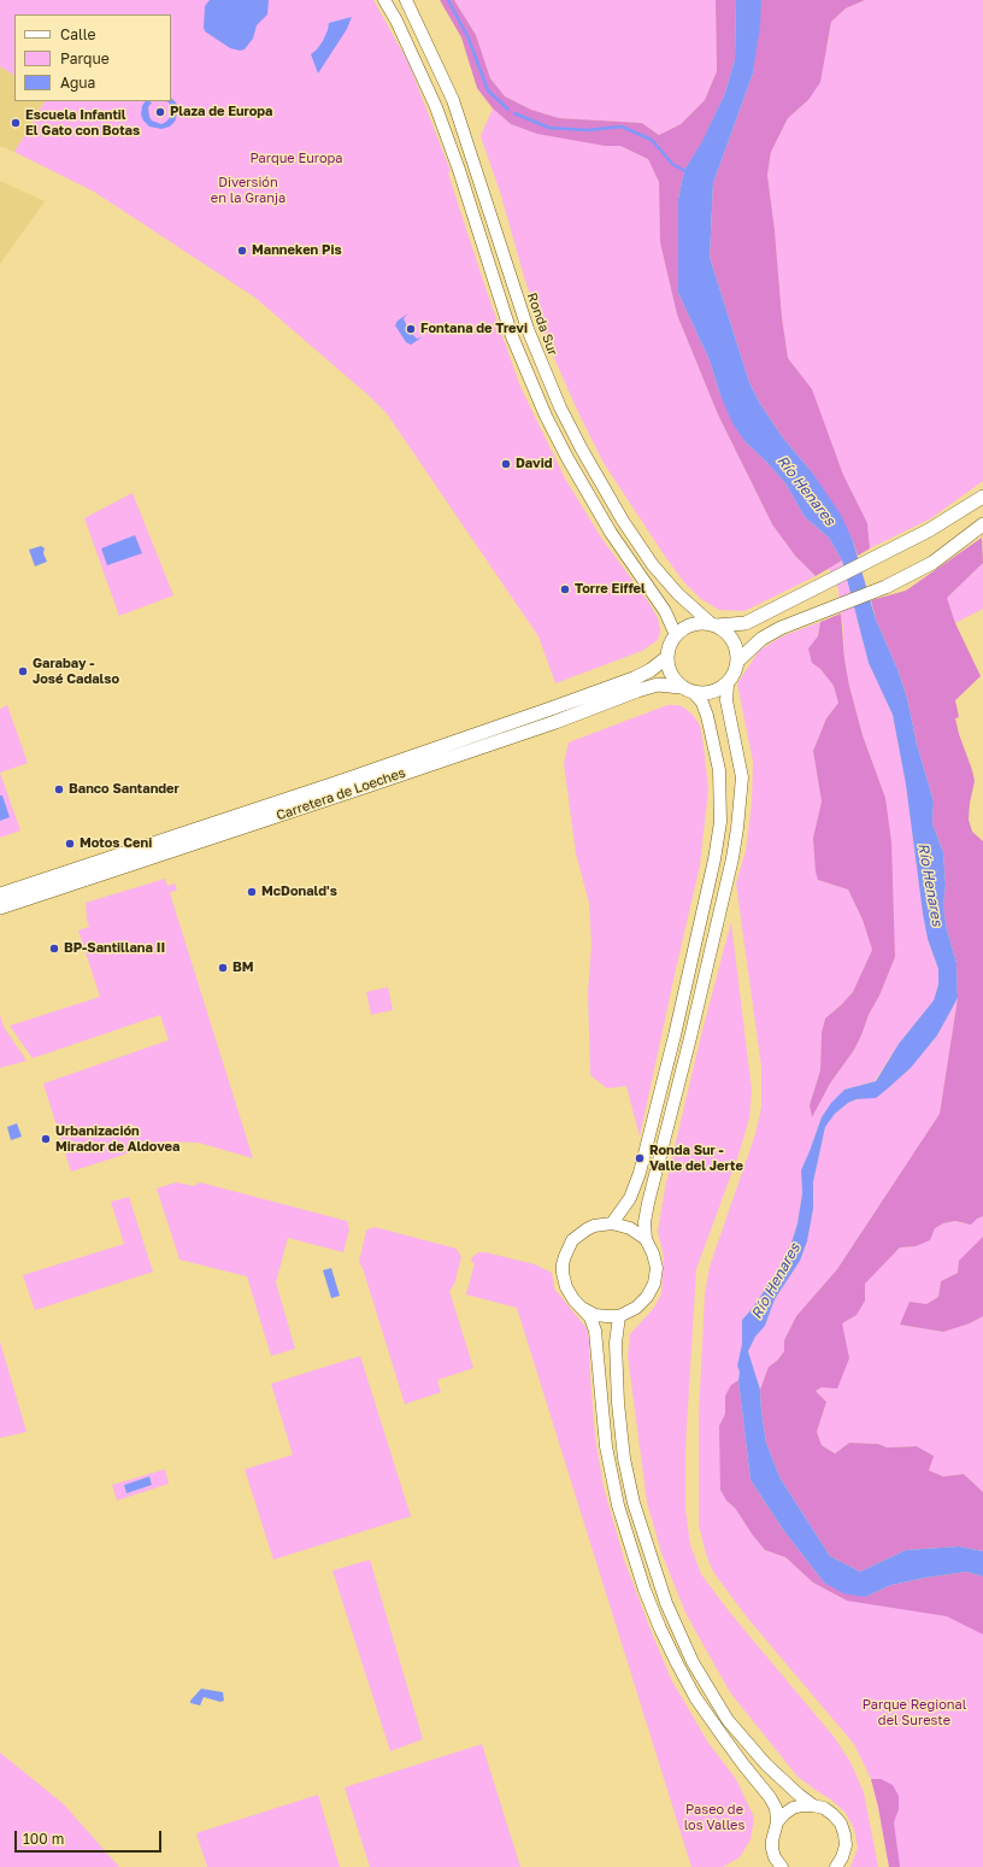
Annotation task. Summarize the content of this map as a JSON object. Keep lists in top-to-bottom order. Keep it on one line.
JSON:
{"streets":{"main road":["Ronda Sur","Carretera de Loeches"]},"crossings":[["Ronda Sur","Carretera de Loeches"]],"water":["Río Henares"],"parks":["Parque Europa","Diversión en la Granja","Parque Regional del Sureste","Paseo de los Valles"],"places":["Plaza de Europa","Escuela Infantil El Gato con Botas","Manneken Pis","Fontana de Trevi","David","Torre Eiffel","Garabay - José Cadalso","Banco Santander","Motos Ceni","McDonald's","BP-Santillana II","BM","Urbanización Mirador de Aldovea","Ronda Sur - Valle del Jerte"],"legend":["Calle","Parque","Agua"],"scale_bar":"100 m"}
